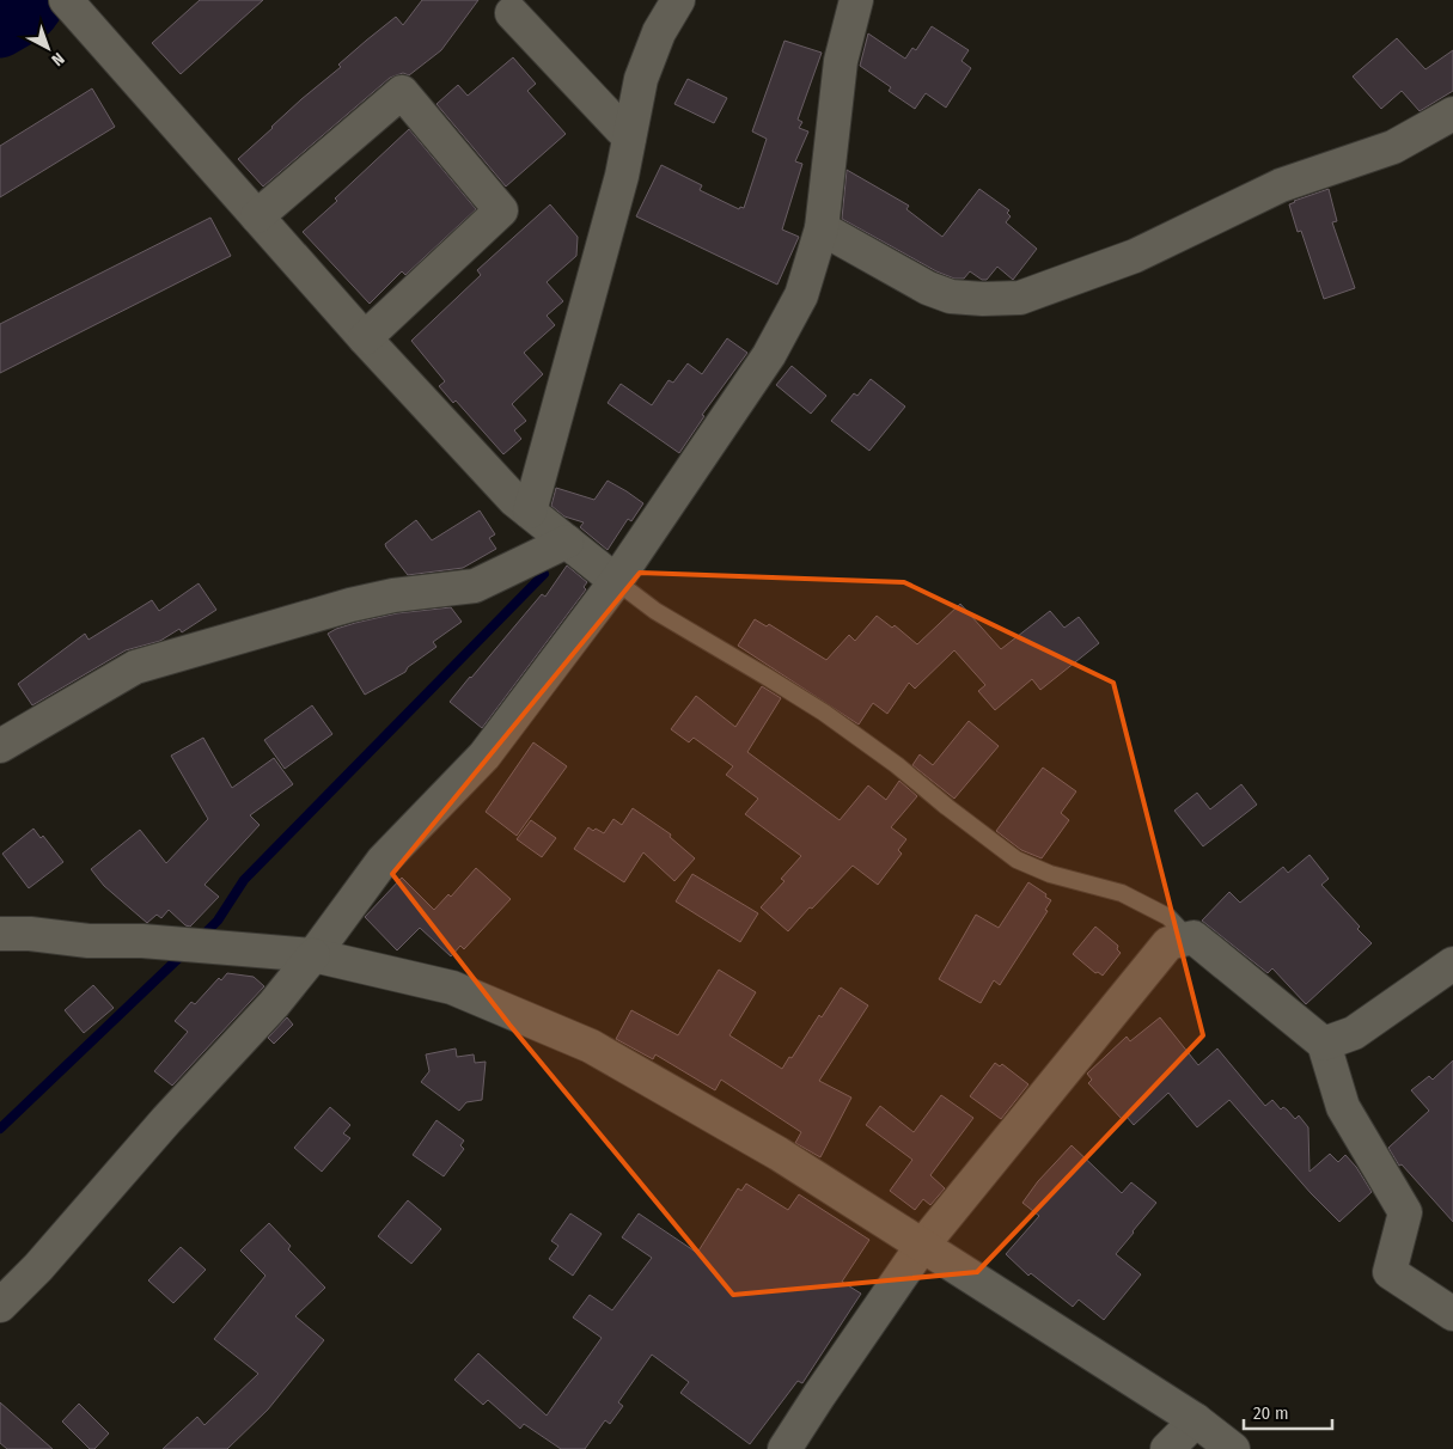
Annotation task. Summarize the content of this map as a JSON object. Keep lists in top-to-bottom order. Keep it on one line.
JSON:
{"scale_bar":"20 m","north":"bottom right"}
